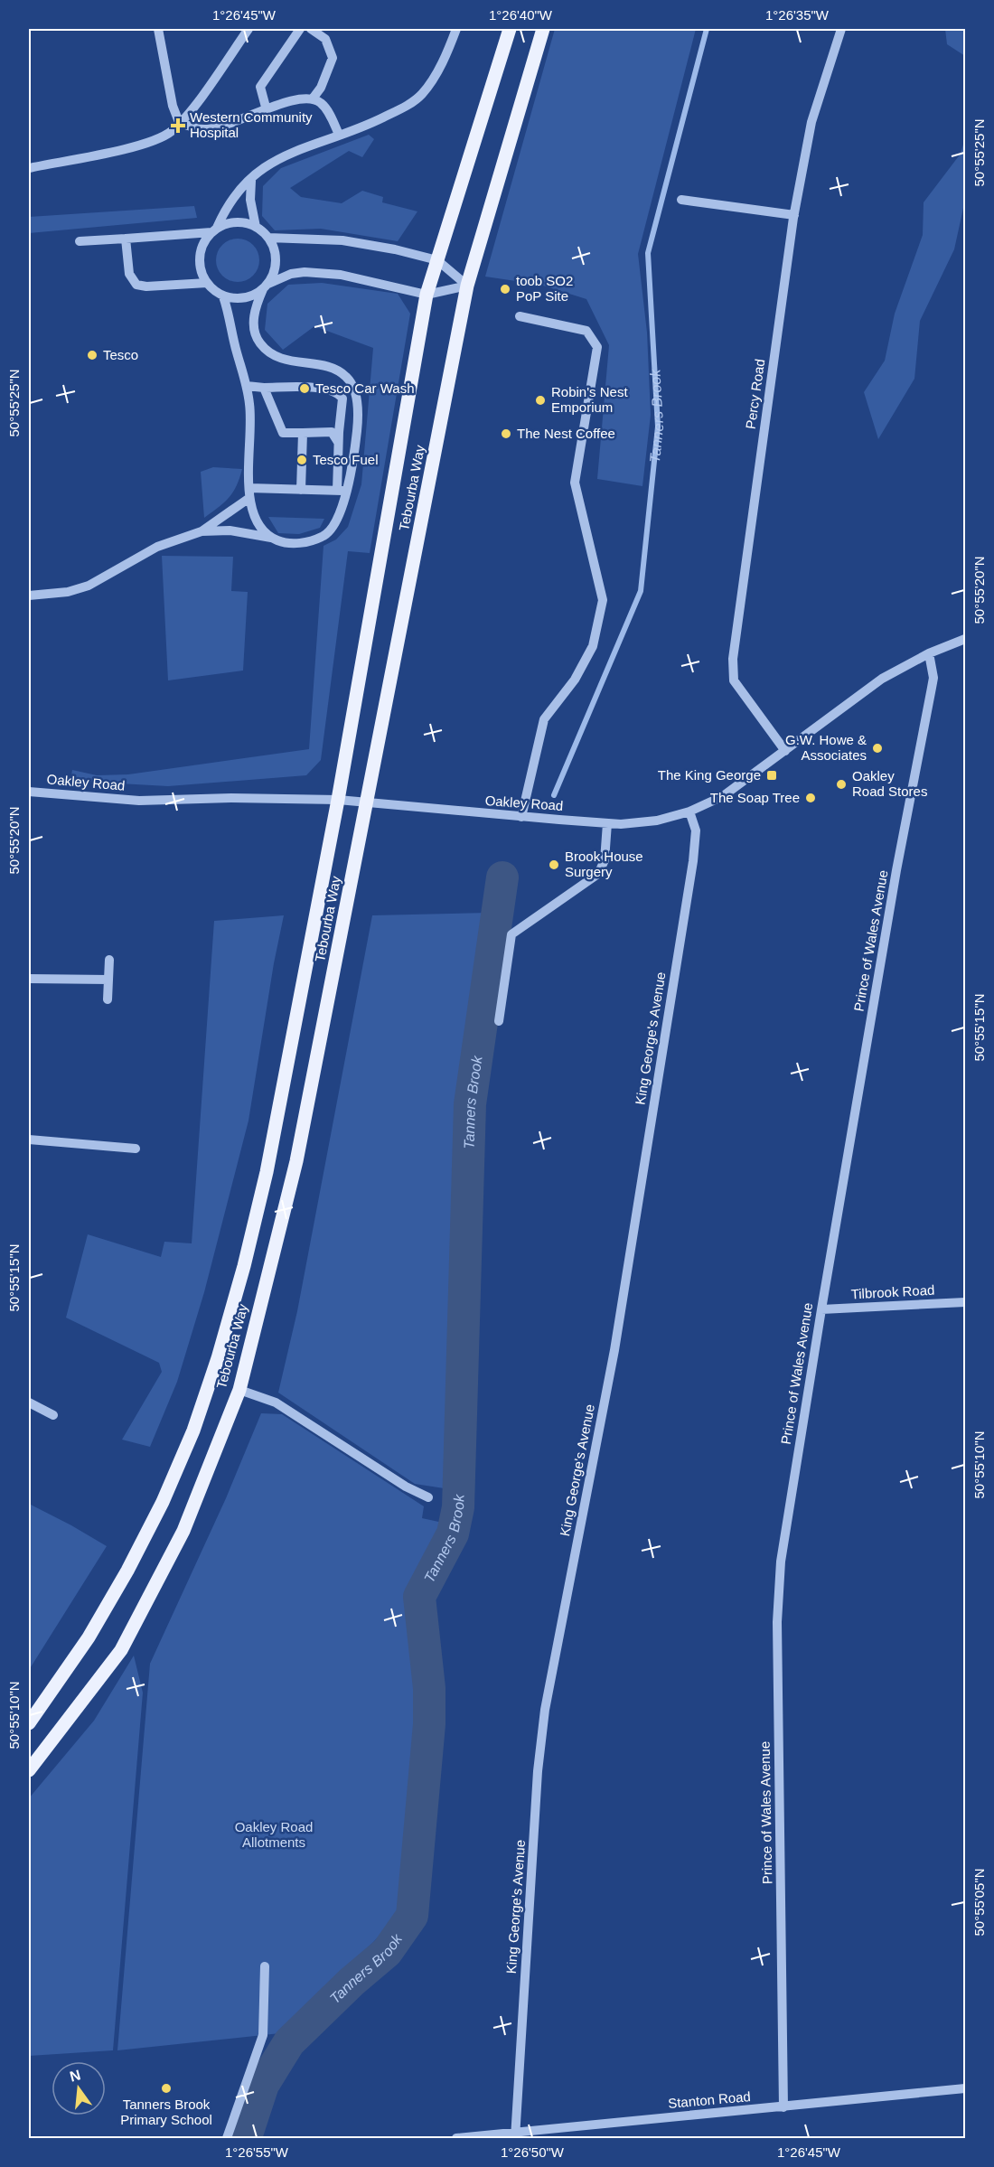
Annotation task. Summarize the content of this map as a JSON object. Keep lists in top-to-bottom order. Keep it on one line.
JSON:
{"streets":{"main road":["Tebourba Way"],"street":["Percy Road","Oakley Road","Prince of Wales Avenue","King George's Avenue","Tilbrook Road","Stanton Road"]},"crossings":[["Percy Road","Oakley Road"],["Tebourba Way","Oakley Road"],["Oakley Road","Prince of Wales Avenue"],["Oakley Road","King George's Avenue"],["Prince of Wales Avenue","Tilbrook Road"],["Prince of Wales Avenue","Stanton Road"],["King George's Avenue","Stanton Road"]],"water":["Tanners Brook"],"parks":["Oakley Road Allotments"],"places":{"health":["Western Community Hospital"],"other":["toob SO2 PoP Site","Tesco","Tesco Car Wash","Robin's Nest Emporium","The Nest Coffee","Tesco Fuel","G.W. Howe & Associates","Oakley Road Stores","The Soap Tree","Brook House Surgery","Tanners Brook Primary School"],"transit":["The King George"]},"north":"top","coordinates":["1°26'45\"W","1°26'40\"W","1°26'35\"W","50°55'25\"N","50°55'20\"N","50°55'15\"N","50°55'10\"N","50°55'05\"N","1°26'55\"W","1°26'50\"W"]}
